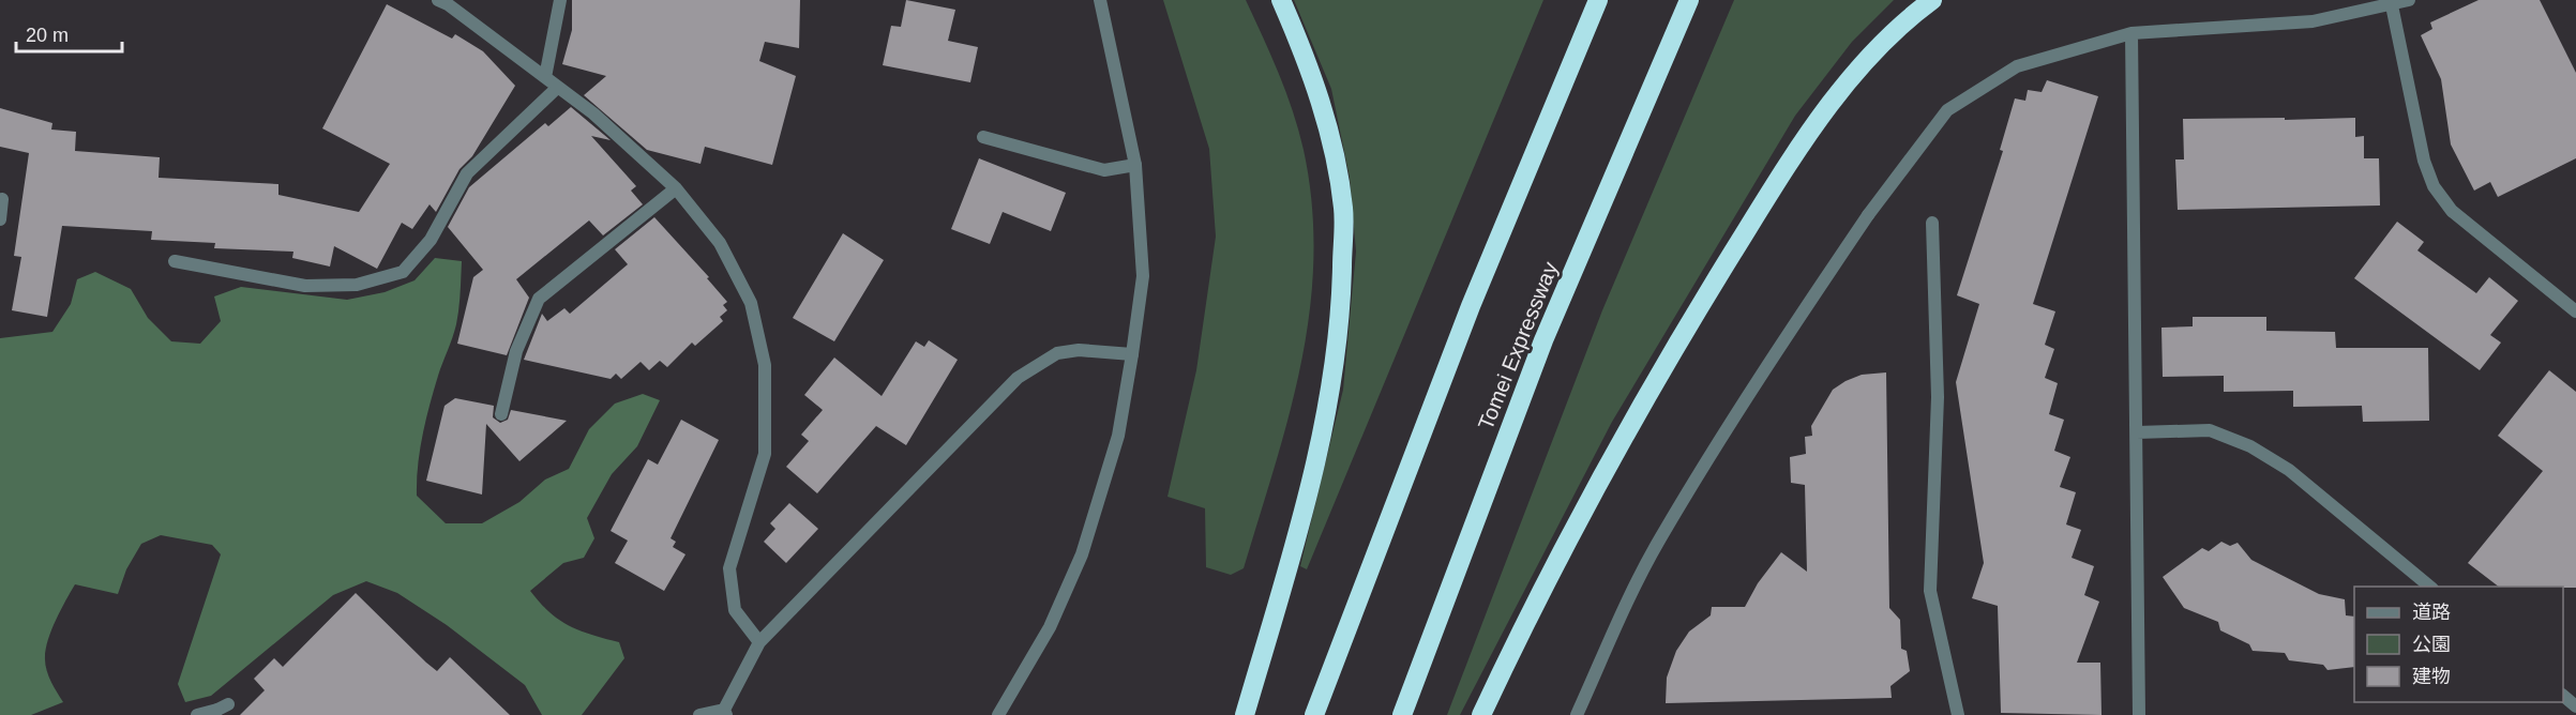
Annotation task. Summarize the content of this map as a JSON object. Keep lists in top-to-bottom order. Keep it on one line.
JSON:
{"streets":{"highway":["Tomei Expressway"]},"legend":["道路","公園","建物"],"scale_bar":"20 m"}
